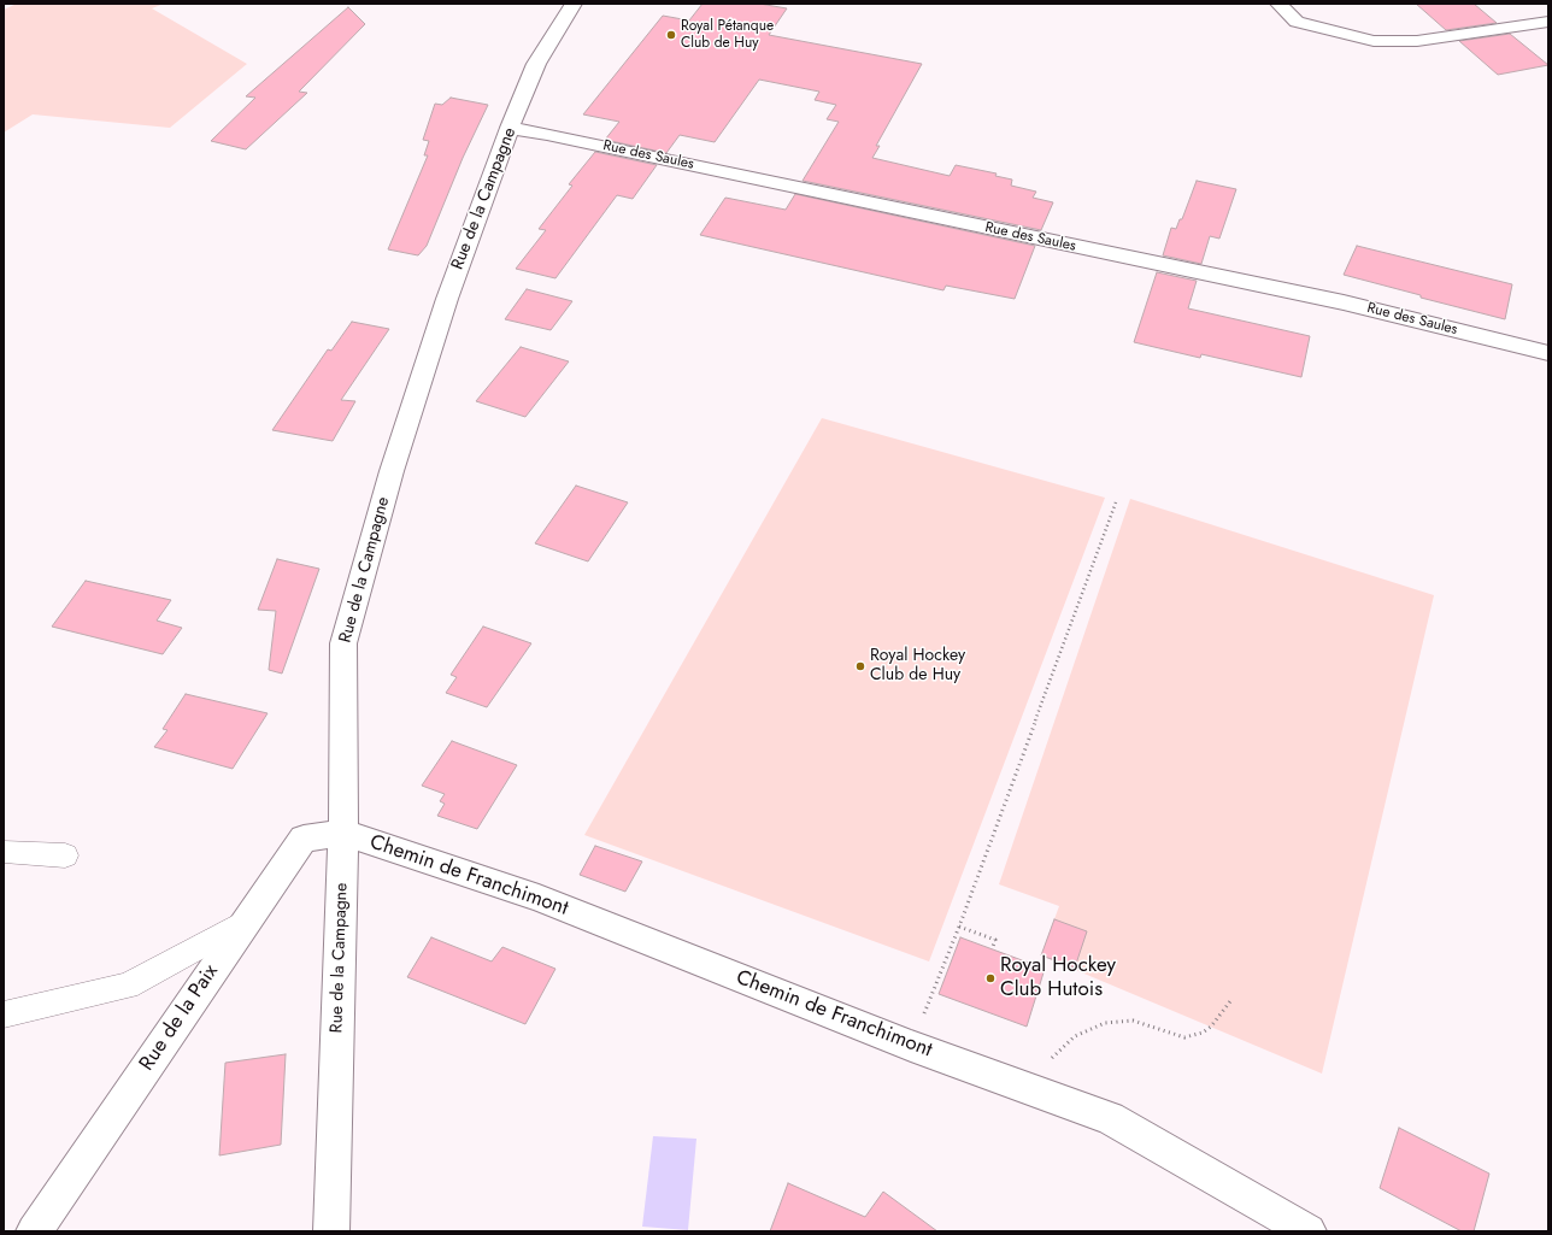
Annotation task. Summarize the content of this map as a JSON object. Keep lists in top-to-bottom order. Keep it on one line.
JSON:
{"streets":{"street":["Rue des Saules","Rue de la Campagne","Chemin de Franchimont","Rue de la Paix"]},"crossings":[["Rue des Saules","Rue de la Campagne"],["Rue de la Campagne","Chemin de Franchimont"],["Rue de la Campagne","Rue de la Paix"],["Chemin de Franchimont","Rue de la Paix"]],"places":["Royal Pétanque Club de Huy","Royal Hockey Club de Huy","Royal Hockey Club Hutois"]}
